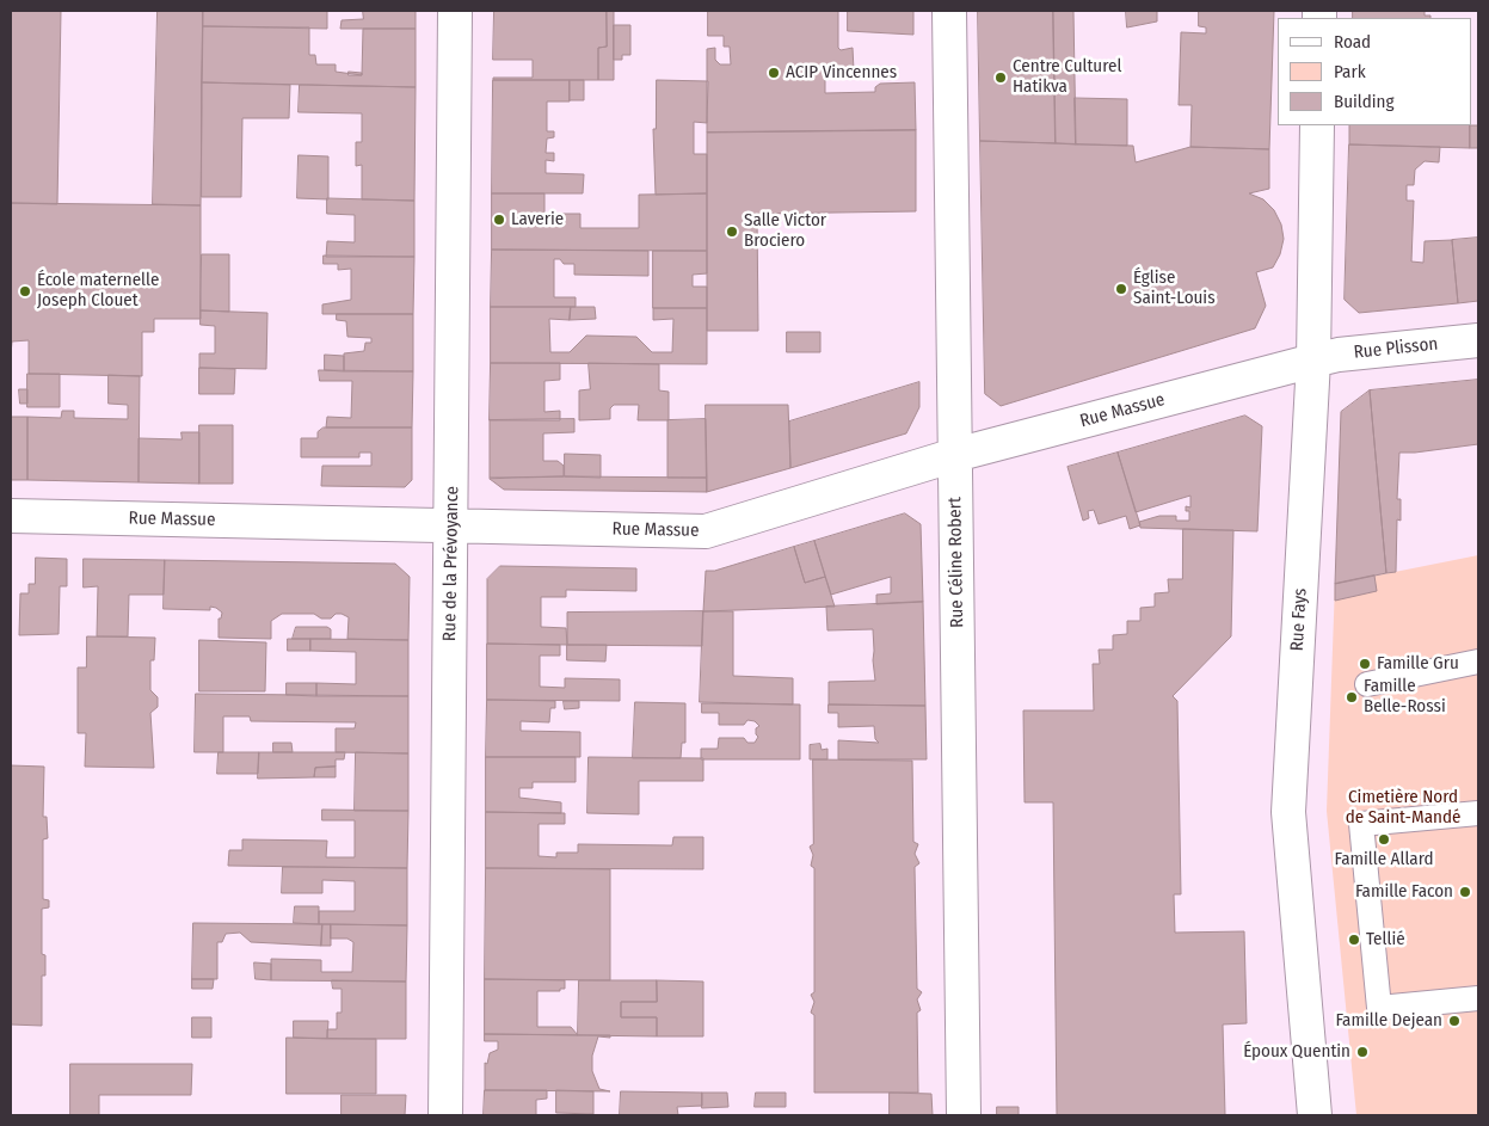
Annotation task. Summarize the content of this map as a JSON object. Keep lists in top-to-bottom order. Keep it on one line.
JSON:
{"streets":{"street":["Rue Plisson","Rue Massue","Rue Céline Robert","Rue de la Prévoyance","Rue Fays"]},"crossings":[["Rue Plisson","Rue Massue"],["Rue Plisson","Rue Fays"],["Rue Massue","Rue Céline Robert"],["Rue Massue","Rue de la Prévoyance"],["Rue Massue","Rue Fays"]],"parks":["Cimetière Nord de Saint-Mandé"],"places":["ACIP Vincennes","Centre Culturel Hatikva","Laverie","Salle Victor Brociero","Église Saint-Louis","École maternelle Joseph Clouet","Famille Gru","Famille Belle-Rossi","Famille Allard","Famille Facon","Tellié","Famille Dejean","Époux Quentin"],"legend":["Road","Park","Building"]}
